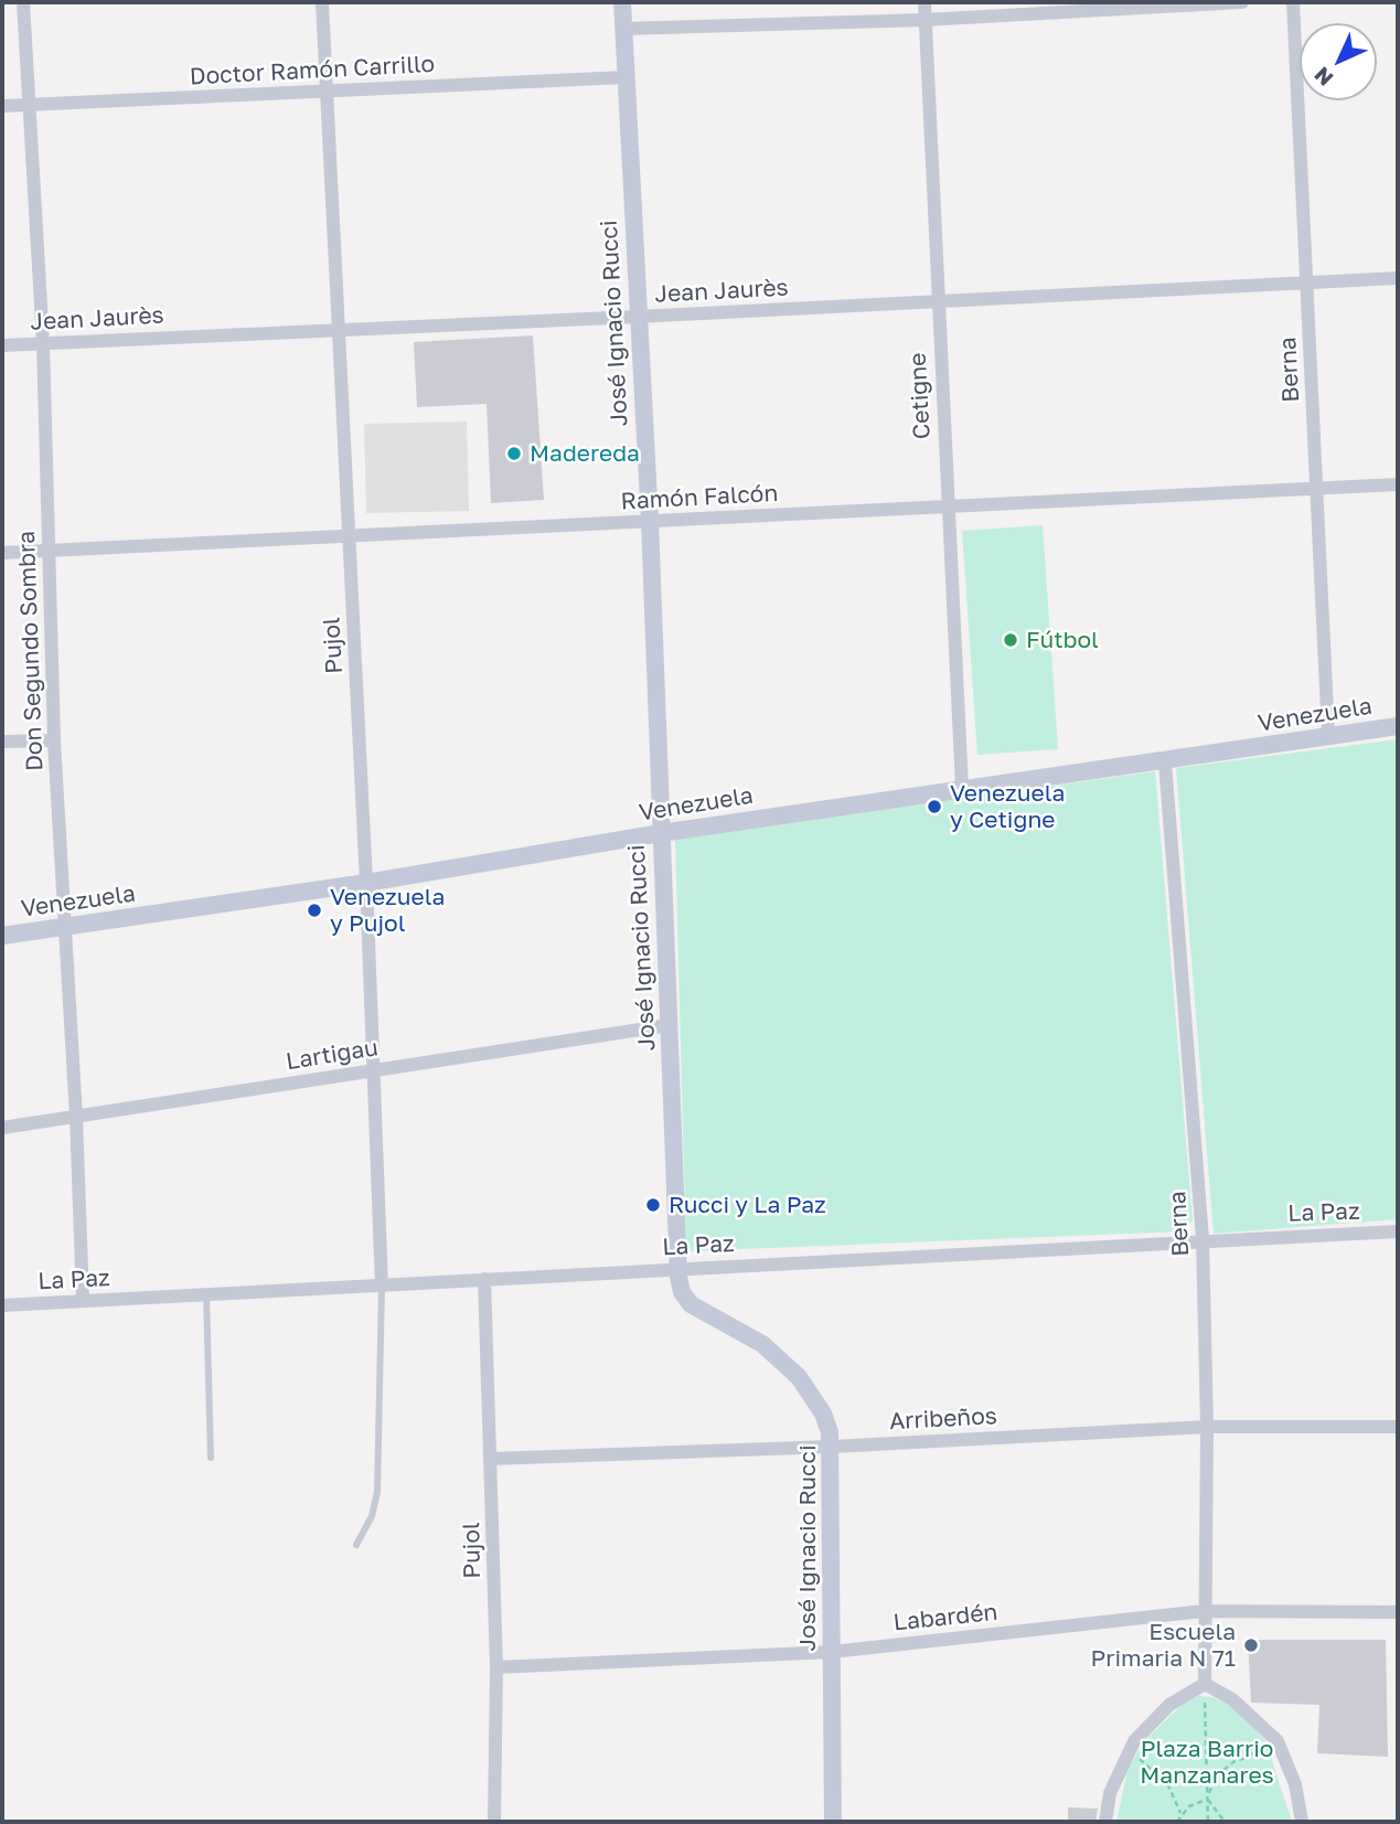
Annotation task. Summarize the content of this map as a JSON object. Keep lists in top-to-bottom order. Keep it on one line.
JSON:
{"streets":{"street":["Doctor Ramón Carrillo","Jean Jaurès","José Ignacio Rucci","Berna","Cetigne","Ramón Falcón","Pujol","Don Segundo Sombra","Venezuela","Lartigau","La Paz","Arribeños","Labardén"]},"crossings":[["Doctor Ramón Carrillo","José Ignacio Rucci"],["Doctor Ramón Carrillo","Pujol"],["Doctor Ramón Carrillo","Don Segundo Sombra"],["Jean Jaurès","José Ignacio Rucci"],["Jean Jaurès","Berna"],["Jean Jaurès","Cetigne"],["Jean Jaurès","Pujol"],["Jean Jaurès","Don Segundo Sombra"],["José Ignacio Rucci","Ramón Falcón"],["José Ignacio Rucci","Venezuela"],["José Ignacio Rucci","Lartigau"],["José Ignacio Rucci","La Paz"],["José Ignacio Rucci","Arribeños"],["José Ignacio Rucci","Labardén"],["Berna","Ramón Falcón"],["Berna","Venezuela"],["Berna","La Paz"],["Berna","Arribeños"],["Berna","Labardén"],["Cetigne","Ramón Falcón"],["Cetigne","Venezuela"],["Ramón Falcón","Pujol"],["Ramón Falcón","Don Segundo Sombra"],["Pujol","Venezuela"],["Pujol","Lartigau"],["Pujol","La Paz"],["Pujol","Arribeños"],["Pujol","Labardén"],["Don Segundo Sombra","Venezuela"],["Don Segundo Sombra","Lartigau"],["Don Segundo Sombra","La Paz"]],"parks":["Plaza Barrio Manzanares"],"places":["Madereda","Fútbol","Venezuela y Cetigne","Venezuela y Pujol","Rucci y La Paz","Escuela Primaria N 71"],"north":"bottom left"}
